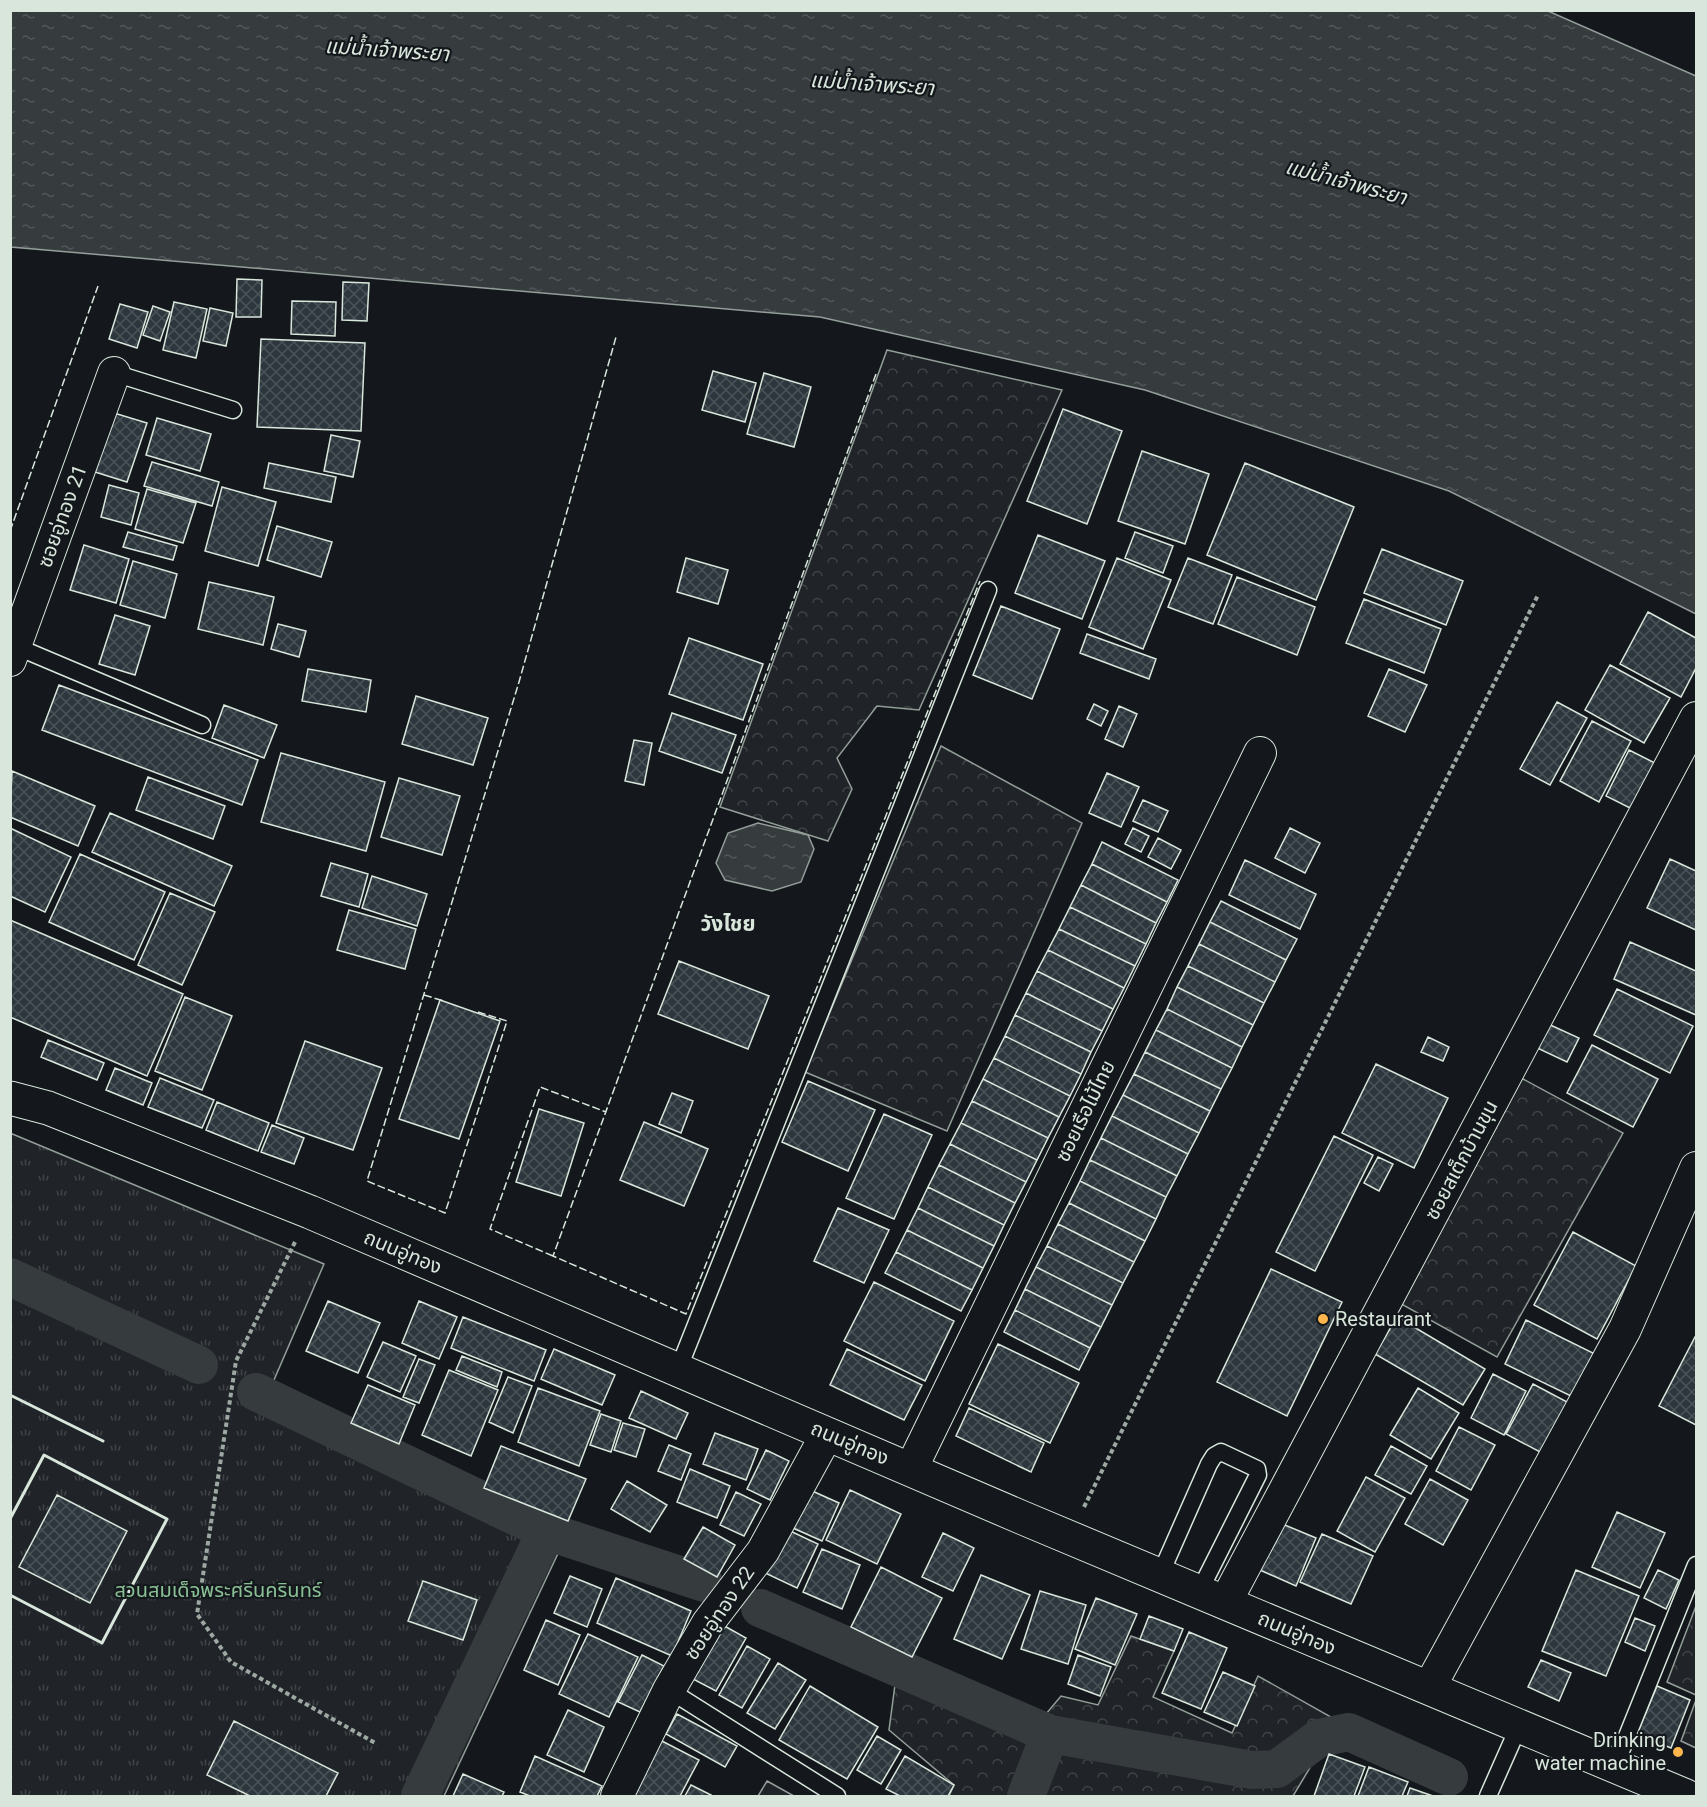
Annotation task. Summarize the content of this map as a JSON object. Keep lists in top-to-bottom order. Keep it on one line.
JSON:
{"streets":{"main road":["ถนนอู่ทอง"],"street":["ซอยอู่ทอง 21","ซอยเรือไม้ไทย","ซอยสเต็กบ้านขุน","ซอยอู่ทอง 22"]},"crossings":[["ซอยเรือไม้ไทย","ถนนอู่ทอง"],["ซอยสเต็กบ้านขุน","ถนนอู่ทอง"],["ถนนอู่ทอง","ซอยอู่ทอง 22"]],"districts":["วังไชย"],"water":["แม่น้ำเจ้าพระยา"],"parks":["สวนสมเด็จพระศรีนครินทร์"],"places":["Restaurant","Drinking water machine"]}
